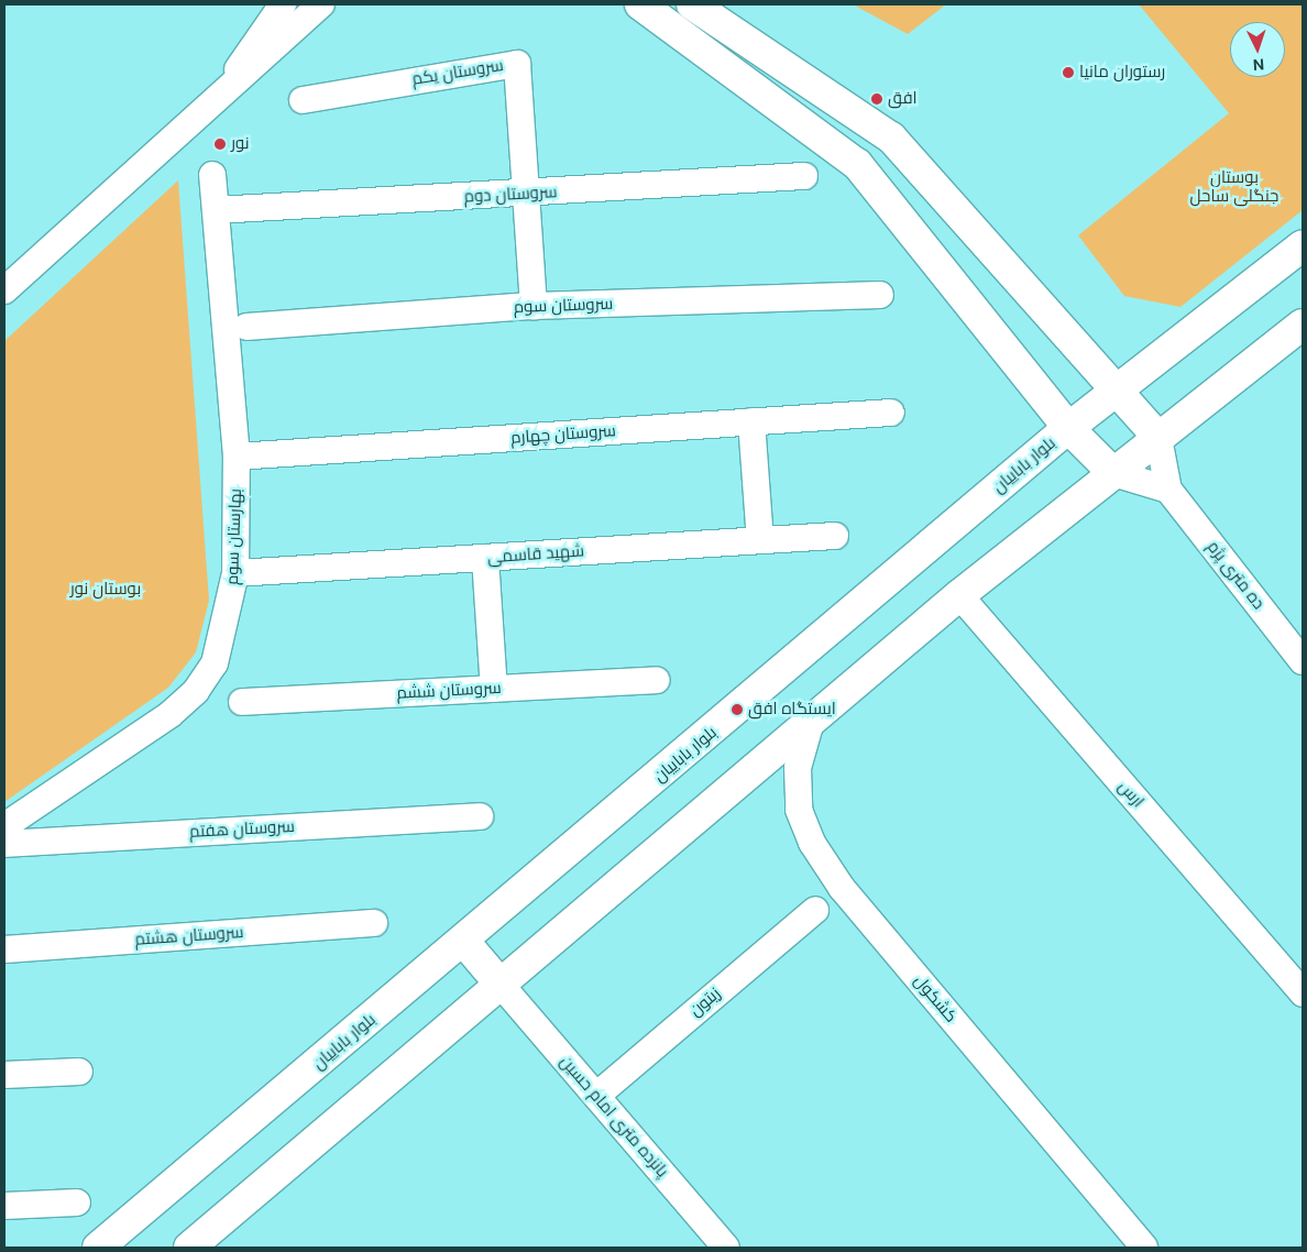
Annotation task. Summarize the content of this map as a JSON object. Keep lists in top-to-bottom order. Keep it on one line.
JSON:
{"streets":{"main road":["بلوار باباییان"],"street":["سروستان یکم","سروستان دوم","سروستان سوم","سروستان چهارم","بهارستان سوم","شهید قاسمی","ده متری پژم","سروستان ششم","ارس","سروستان هفتم","سروستان هشتم","کشکول","زیتون","پانزده متری امام حسین"]},"crossings":[["سروستان یکم","سروستان دوم"],["سروستان دوم","بهارستان سوم"],["سروستان چهارم","بهارستان سوم"],["بهارستان سوم","شهید قاسمی"],["زیتون","پانزده متری امام حسین"]],"parks":["بوستان جنگلی ساحل","بوستان نور"],"places":["رستوران مانیا","افق","نور","ایستگاه افق"],"north":"bottom"}
